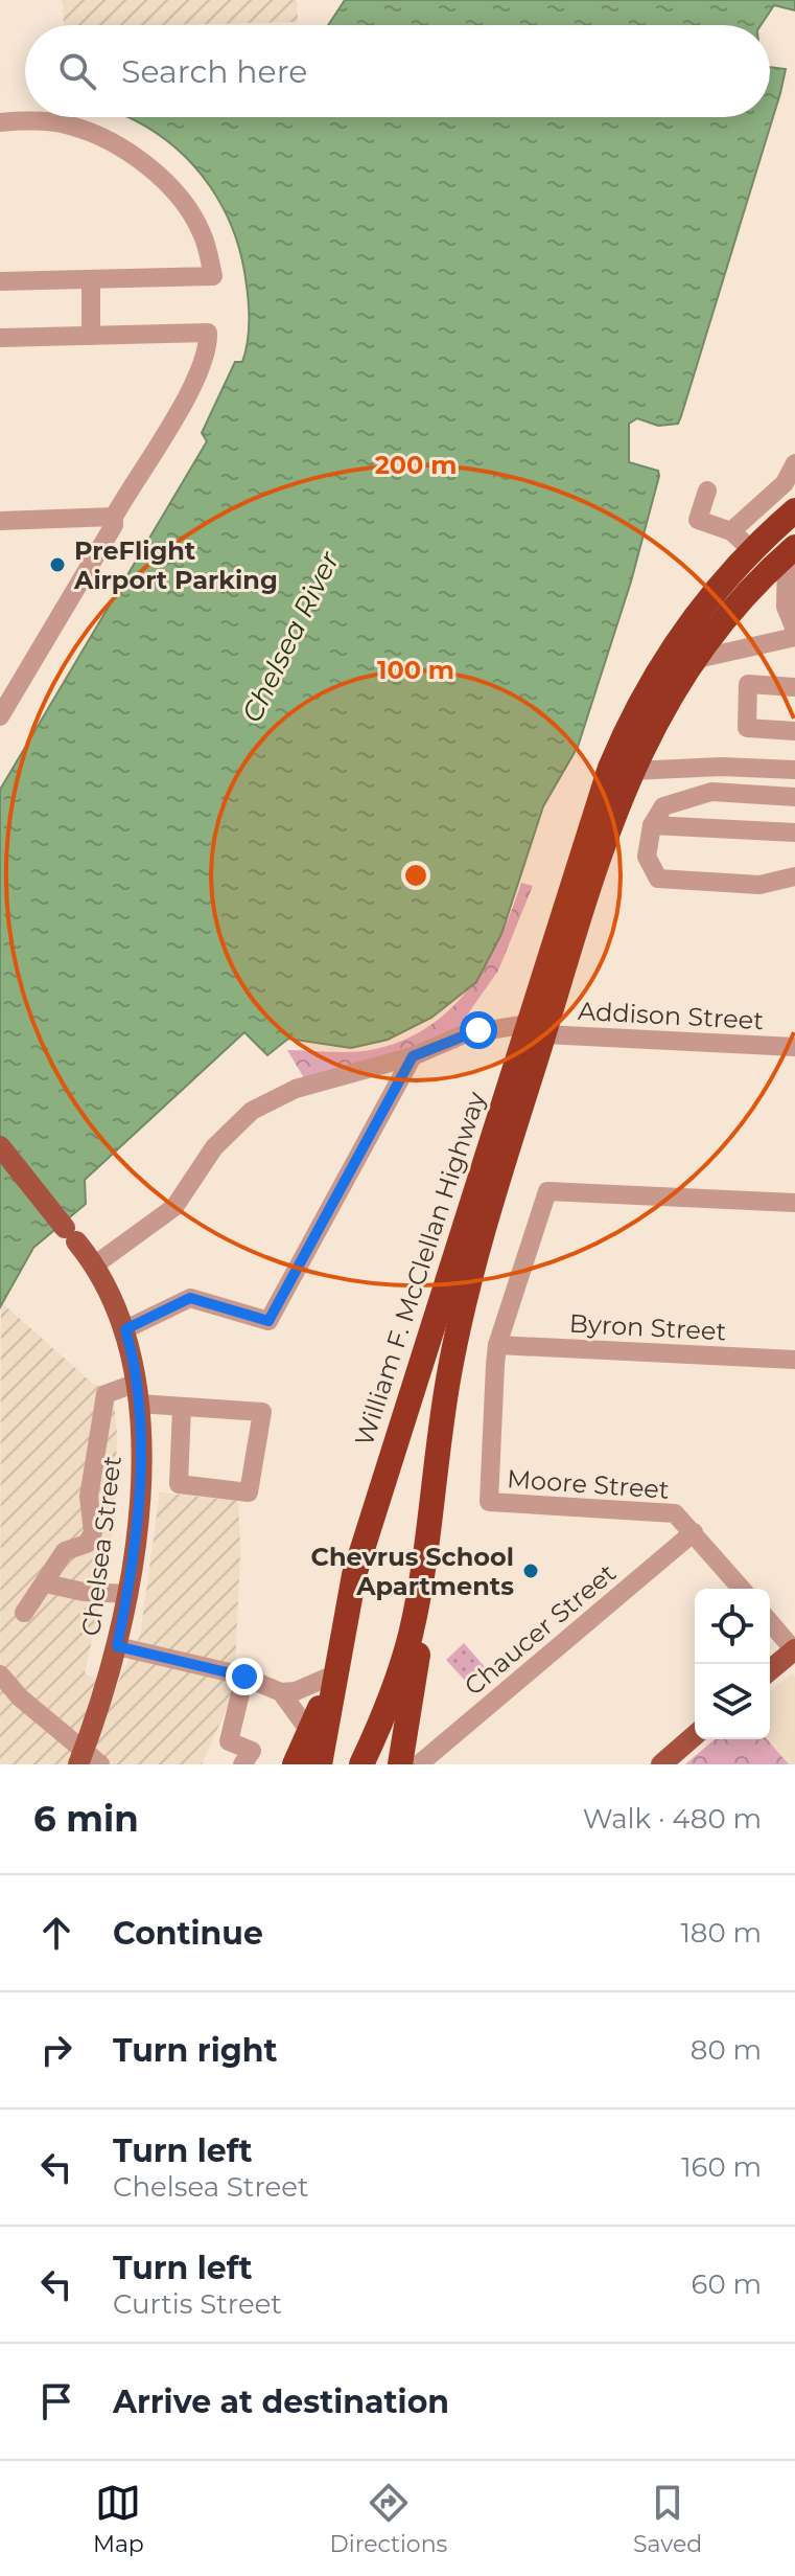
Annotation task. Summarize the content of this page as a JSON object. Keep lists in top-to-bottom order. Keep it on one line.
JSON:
{"streets":{"highway":["William F. McClellan Highway"],"main road":["Chelsea Street"],"street":["Addison Street","Byron Street","Moore Street","Chaucer Street"]},"crossings":[["Addison Street","William F. McClellan Highway"],["Addison Street","Chelsea Street"],["Byron Street","Moore Street"],["Moore Street","Chaucer Street"]],"water":["Chelsea River"],"places":["PreFlight Airport Parking","Chevrus School Apartments"],"page":{"search":"Search here","heading":["6 min","Walk · 480 m"],"list":[["Continue","180 m"],["Turn right","80 m"],["Turn left","Chelsea Street","160 m"],["Turn left","Curtis Street","60 m"],"Arrive at destination"],"nav":["Map","Directions","Saved"]},"rings":["200 m","100 m"]}
